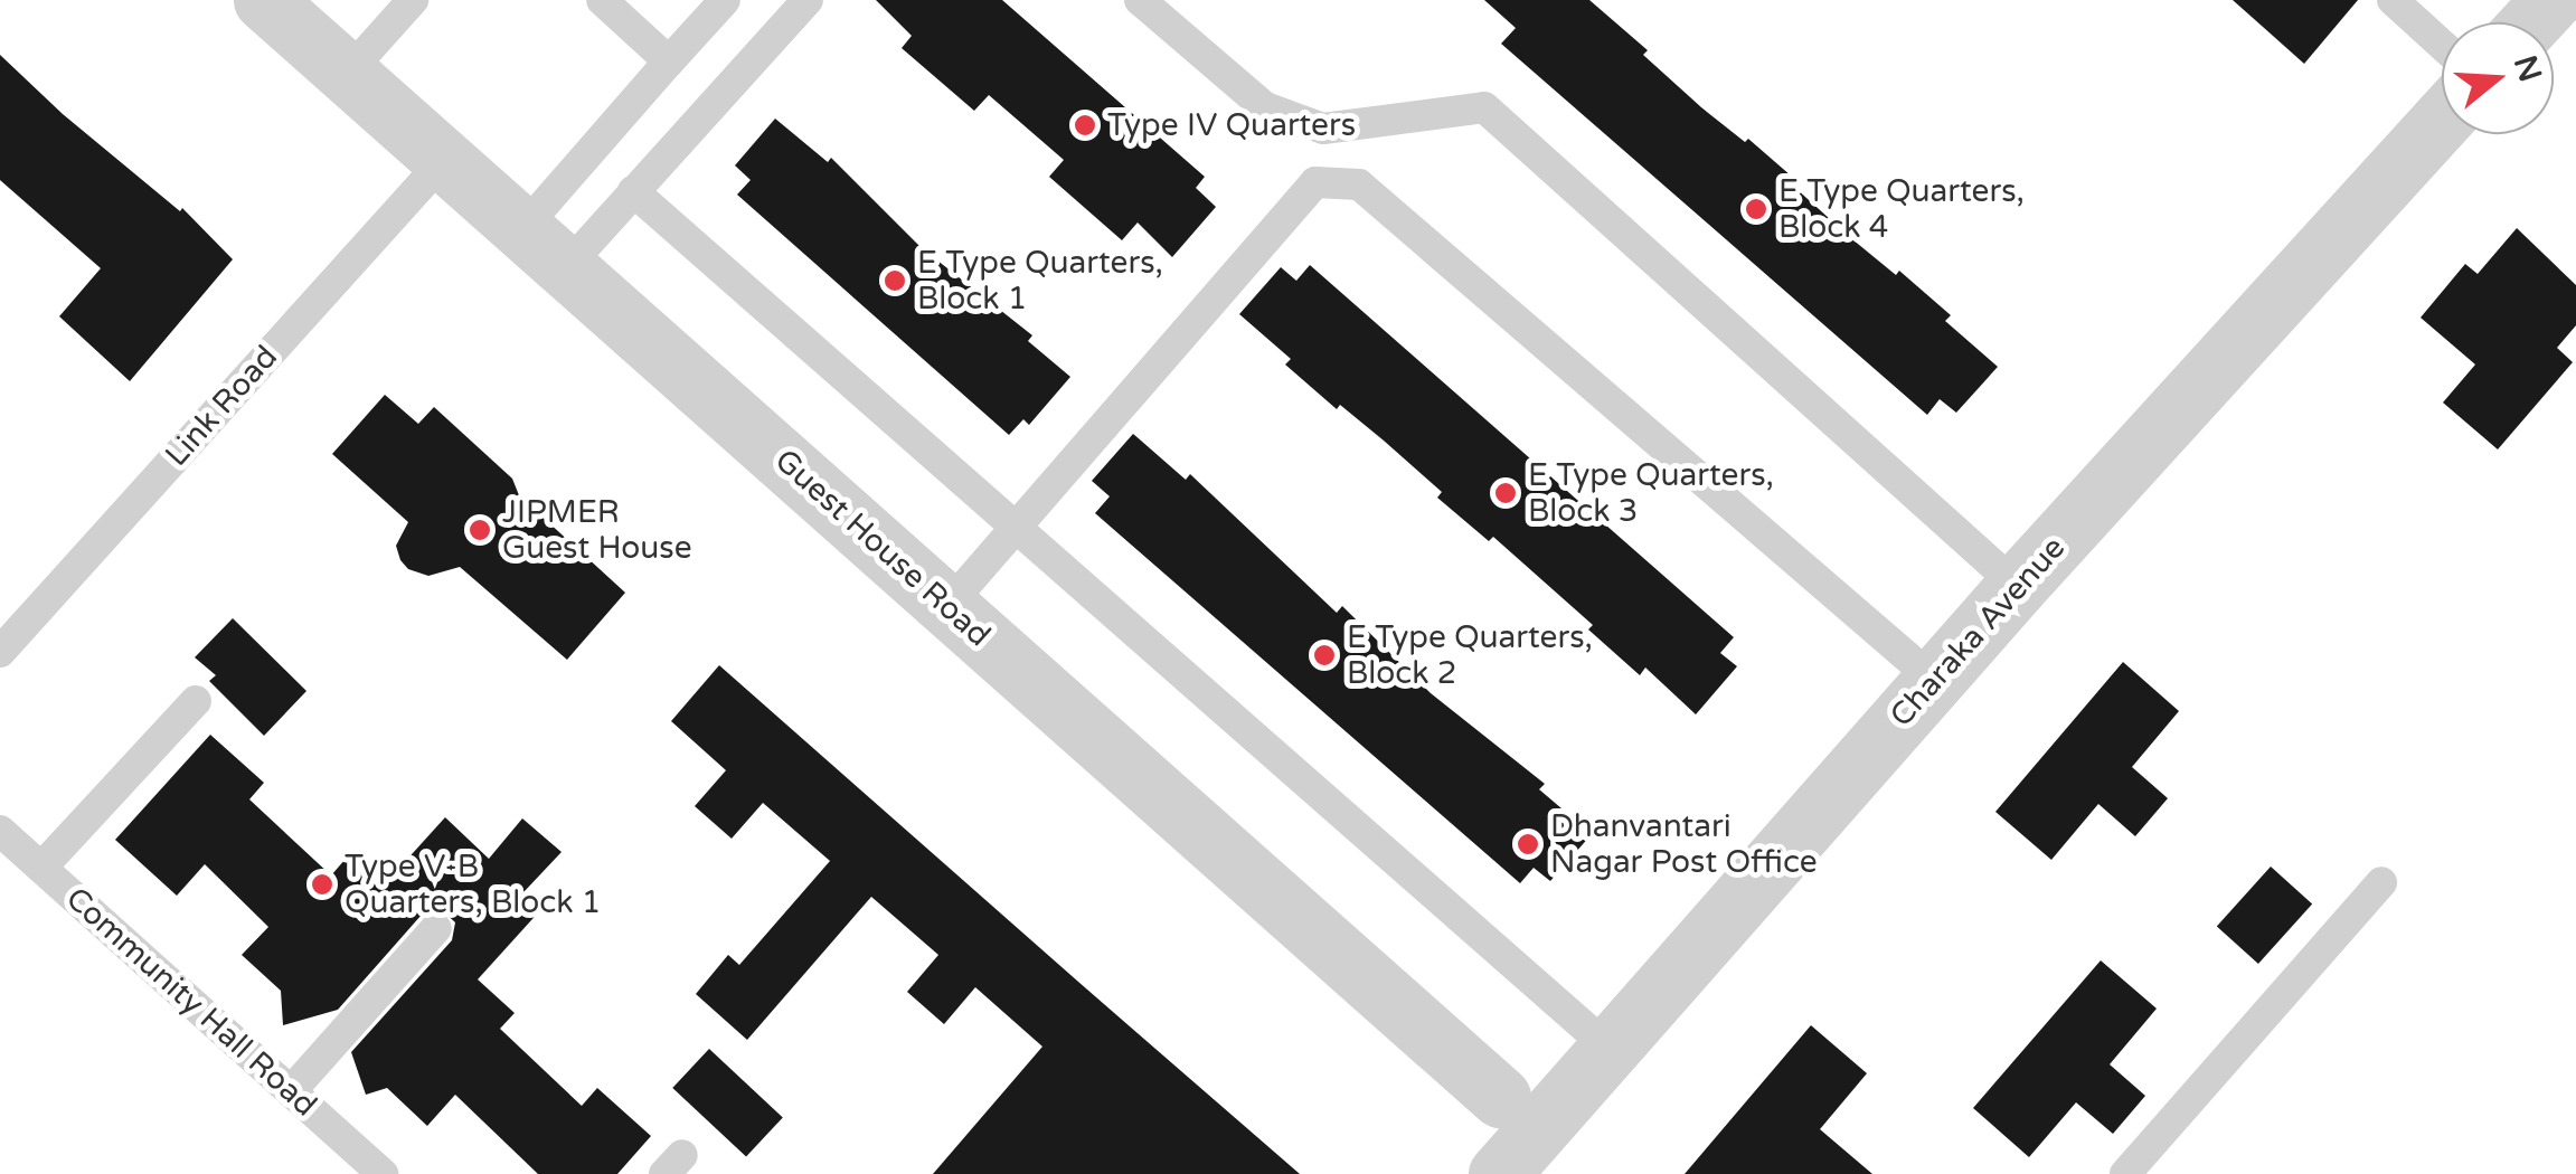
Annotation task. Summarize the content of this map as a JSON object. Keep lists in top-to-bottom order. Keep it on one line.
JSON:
{"streets":{"street":["Guest House Road","Charaka Avenue"],"lane":["Link Road","Community Hall Road"]},"crossings":[["Link Road","Guest House Road"],["Guest House Road","Charaka Avenue"]],"places":["Type IV Quarters","E Type Quarters, Block 4","E Type Quarters, Block 1","E Type Quarters, Block 3","JIPMER Guest House","E Type Quarters, Block 2","Dhanvantari Nagar Post Office","Type V-B Quarters, Block 1"],"north":"right"}
